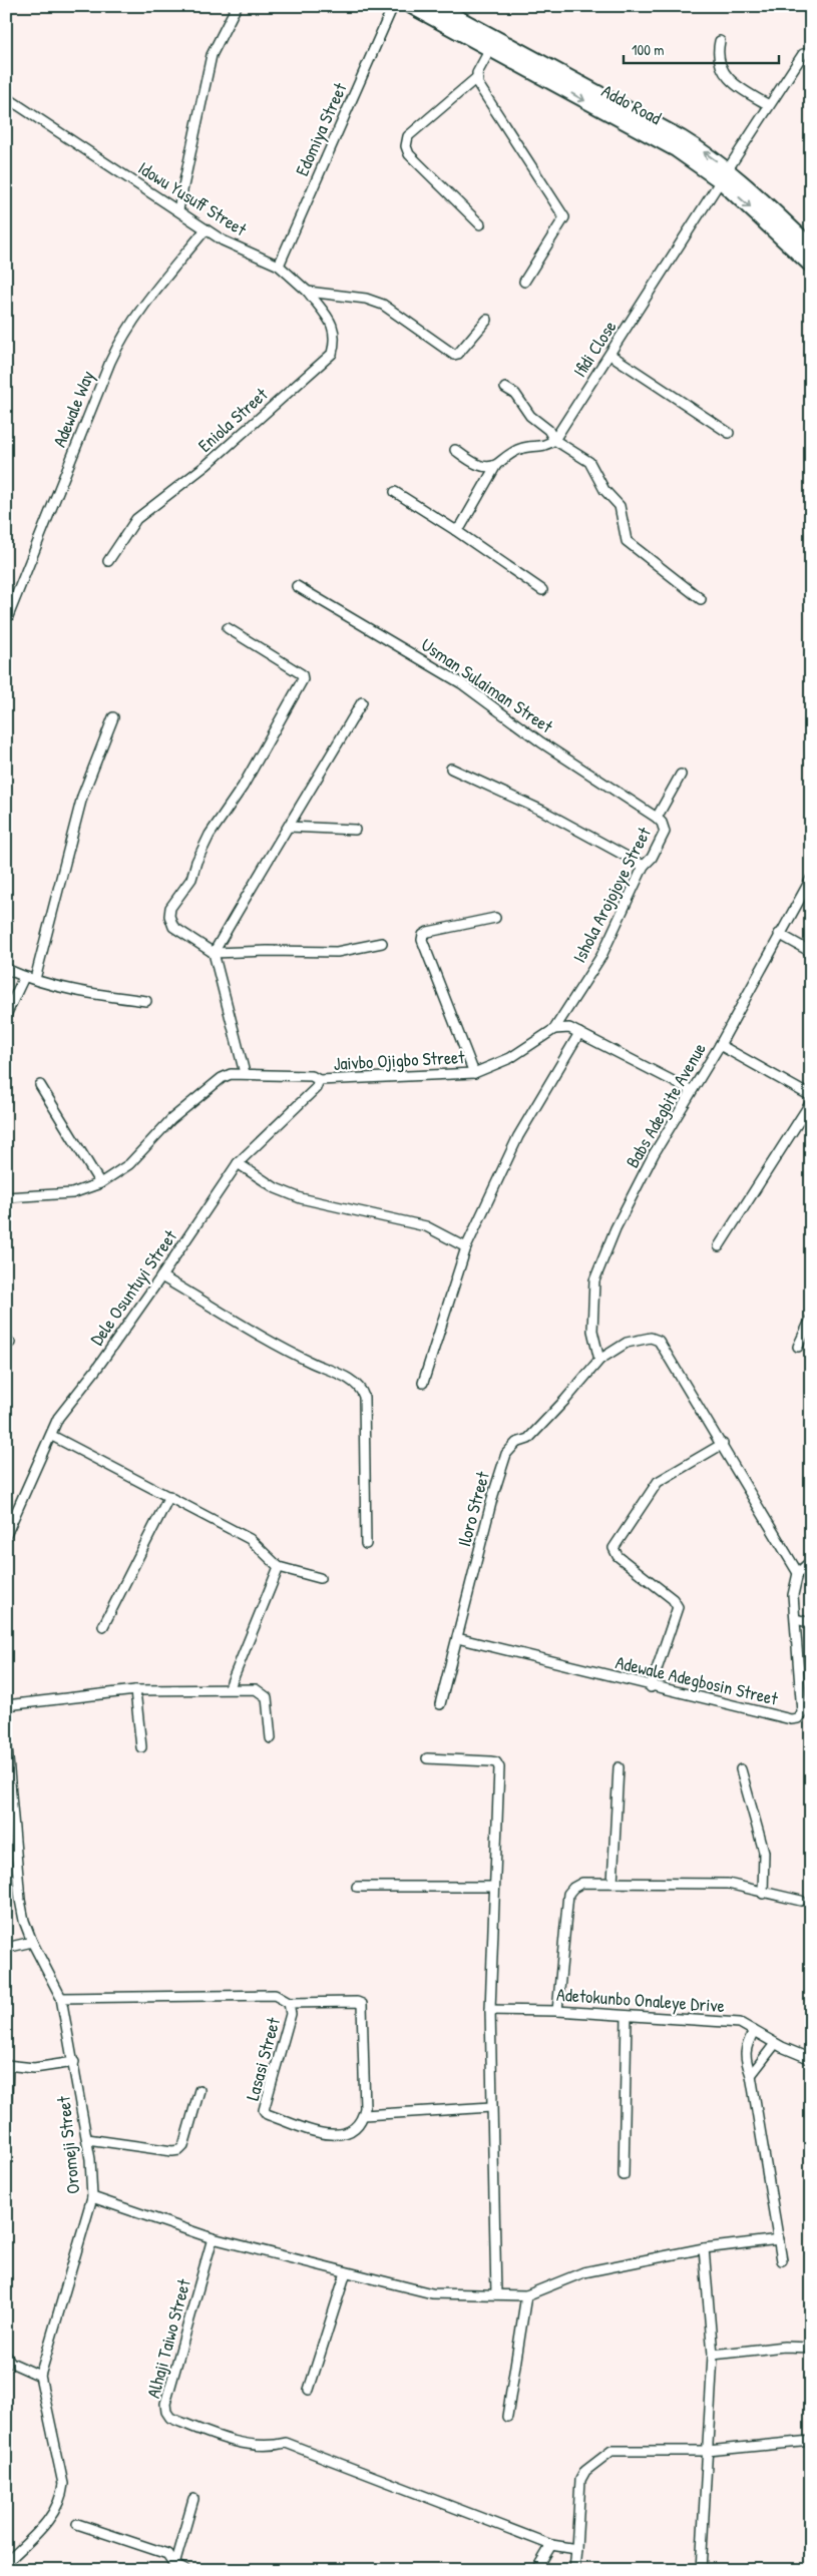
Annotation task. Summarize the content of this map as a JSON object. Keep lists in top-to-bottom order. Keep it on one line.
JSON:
{"streets":{"main road":["Addo Road"],"street":["Edomiya Street","Idowu Yusuff Street","Ifidi Close","Adewale Way","Eniola Street","Usman Sulaiman Street","Ishola Arojojoye Street","Jaivbo Ojigbo Street","Babs Adegbite Avenue","Dele Osuntuyi Street","Iloro Street","Adewale Adegbosin Street","Adetokunbo Onaleye Drive","Lasasi Street","Oromeji Street","Alhaji Taiwo Street"]},"crossings":[["Addo Road","Ifidi Close"],["Edomiya Street","Idowu Yusuff Street"],["Idowu Yusuff Street","Adewale Way"],["Idowu Yusuff Street","Eniola Street"],["Usman Sulaiman Street","Ishola Arojojoye Street"],["Ishola Arojojoye Street","Jaivbo Ojigbo Street"],["Jaivbo Ojigbo Street","Dele Osuntuyi Street"],["Babs Adegbite Avenue","Iloro Street"],["Iloro Street","Adewale Adegbosin Street"],["Lasasi Street","Oromeji Street"]],"scale_bar":"100 m"}
